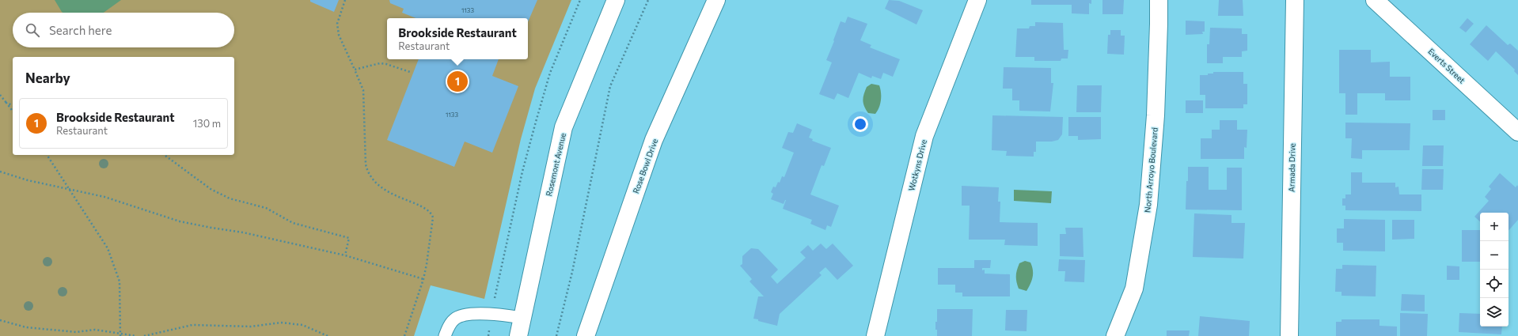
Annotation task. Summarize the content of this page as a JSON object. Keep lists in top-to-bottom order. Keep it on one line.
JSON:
{"streets":{"street":["Everts Street","Rosemont Avenue","Wotkyns Drive","Rose Bowl Drive","Armada Drive","North Arroyo Boulevard"]},"house_numbers":["1133","1133"],"page":{"search":"Search here","popup":["Brookside Restaurant","Restaurant"],"heading":"Nearby","pins":"1","list":[{"mark":"1","name":"Brookside Restaurant","note":"Restaurant","value":"130 m"}],"map_buttons":["+","−"]}}
